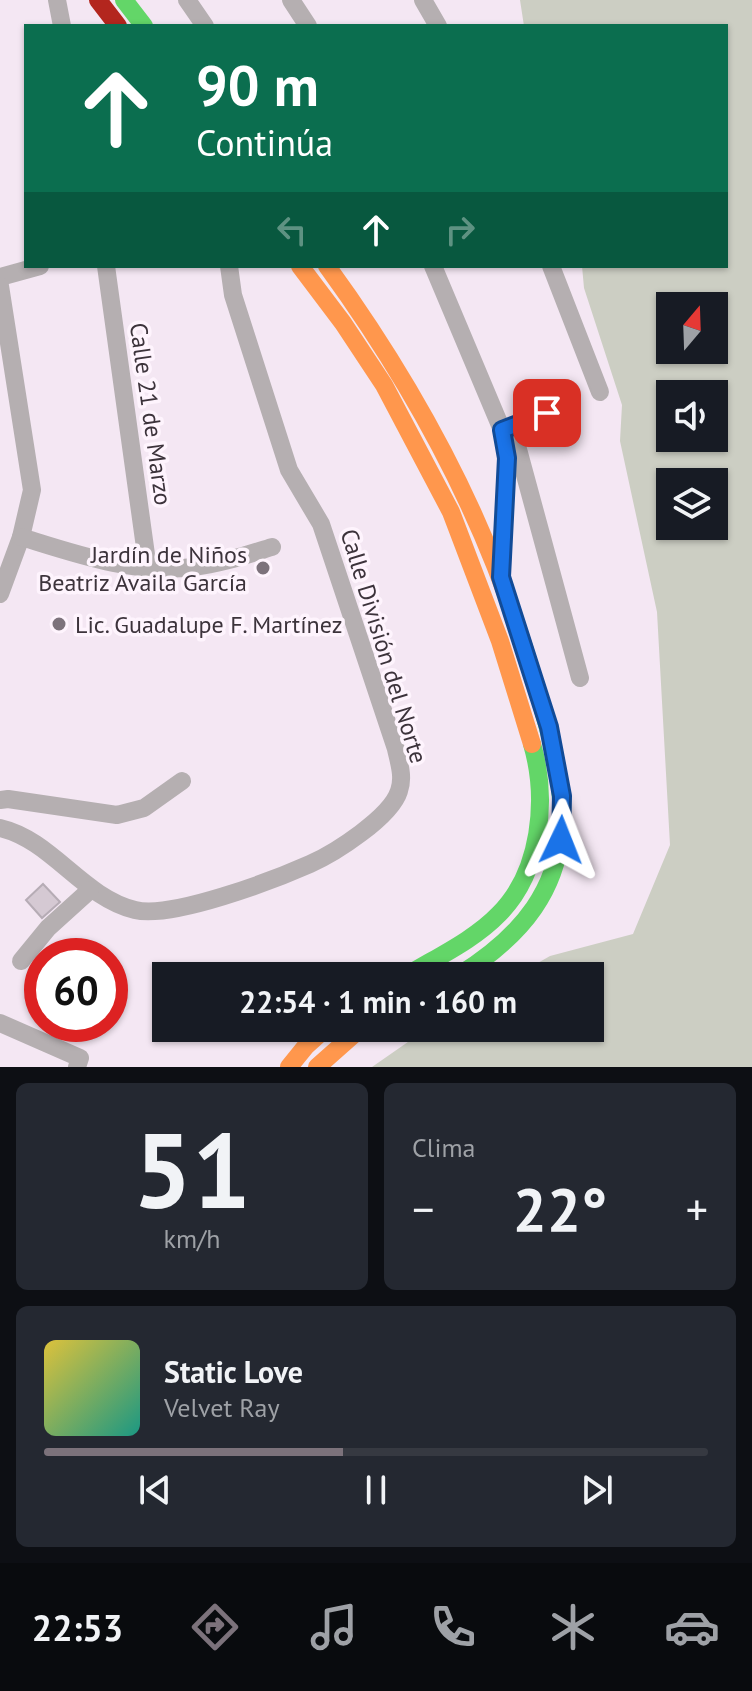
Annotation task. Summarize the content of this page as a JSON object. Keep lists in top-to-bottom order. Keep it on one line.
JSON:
{"streets":{"street":["Calle 21 de Marzo","Calle División del Norte"]},"places":["Jardín de Niños Beatriz Availa García","Lic. Guadalupe F. Martínez"],"north":"top","page":{"turn":["90 m","Continúa"],"limit":"60","trip":"22:54 · 1 min · 160 m","tile":[["51","km/h"],"Clima"],"heat":["−","22°","+"],"song":["Static Love","Velvet Ray"],"tabs":"22:53"}}
